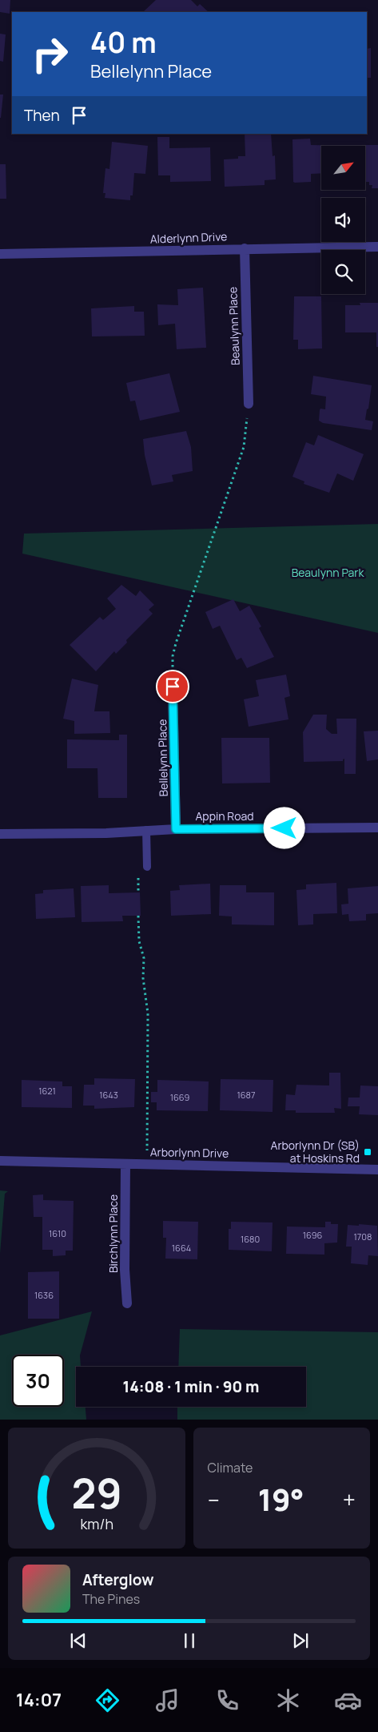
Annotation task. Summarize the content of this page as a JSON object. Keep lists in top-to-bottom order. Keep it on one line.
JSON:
{"streets":{"street":["Alderlynn Drive","Beaulynn Place","Bellelynn Place","Appin Road","Arborlynn Drive","Birchlynn Place"]},"crossings":[["Alderlynn Drive","Beaulynn Place"],["Bellelynn Place","Appin Road"],["Arborlynn Drive","Birchlynn Place"]],"parks":["Beaulynn Park"],"places":{"transit":["Arborlynn Dr (SB) at Hoskins Rd"]},"house_numbers":["1621","1643","1687","1669","1610","1696","1708","1680","1664","1636"],"north":"top right","page":{"turn":["40 m","Bellelynn Place"],"then":"Then","limit":"30","trip":"14:08 · 1 min · 90 m","tile":"Climate","heat":["−","19°","+"],"song":["Afterglow","The Pines"],"tabs":"14:07","gauge":["29","km/h"]}}
